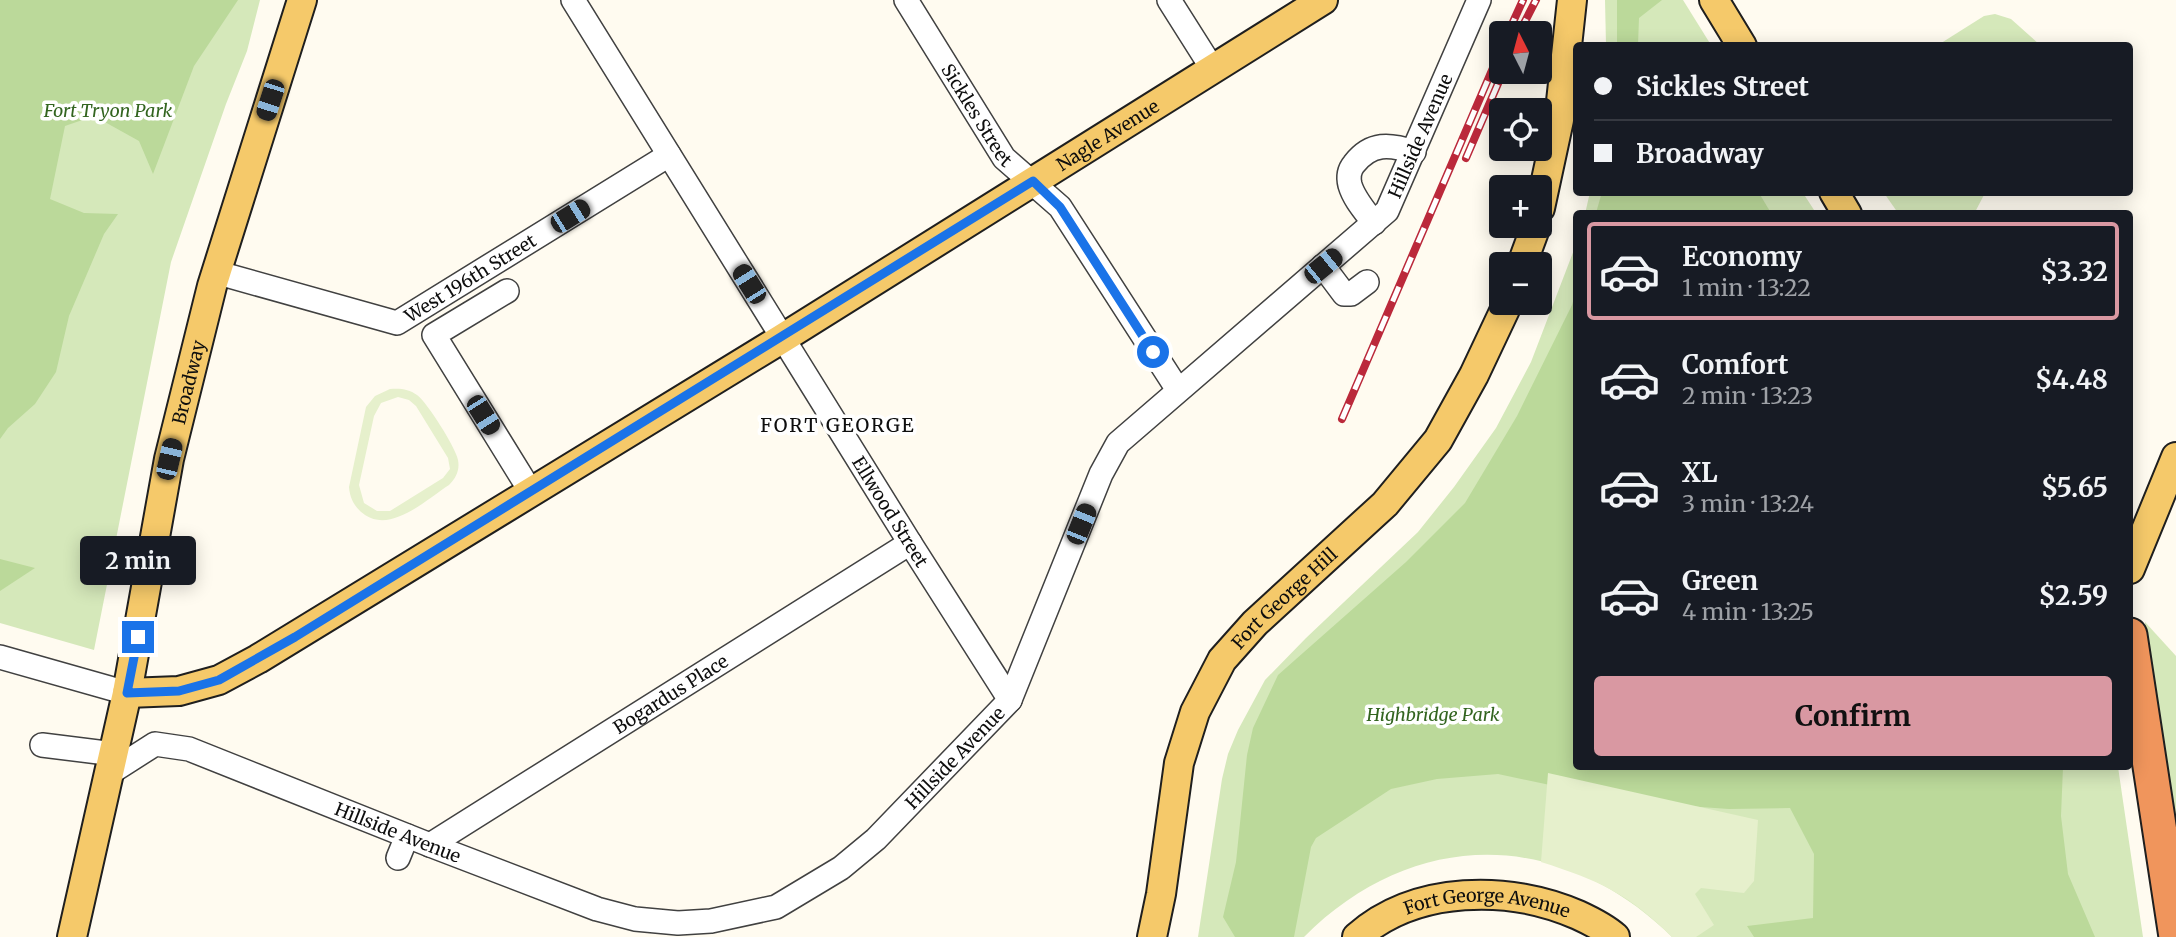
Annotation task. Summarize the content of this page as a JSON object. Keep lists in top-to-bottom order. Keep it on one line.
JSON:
{"streets":{"main road":["Nagle Avenue","Broadway","Fort George Hill","Fort George Avenue"],"street":["Sickles Street","Hillside Avenue","West 196th Street","Ellwood Street","Bogardus Place"]},"crossings":[["Sickles Street","Nagle Avenue"],["Sickles Street","Hillside Avenue"],["Nagle Avenue","Broadway"],["Nagle Avenue","Ellwood Street"],["Hillside Avenue","Broadway"],["Hillside Avenue","Ellwood Street"],["Hillside Avenue","Bogardus Place"],["West 196th Street","Broadway"],["West 196th Street","Ellwood Street"],["Ellwood Street","Bogardus Place"]],"districts":["FORT GEORGE"],"parks":["Fort Tryon Park","Highbridge Park"],"north":"top","page":{"map_buttons":["+","−"],"banner":["Sickles Street","Broadway"],"list":[{"name":"Economy","note":"1 min · 13:22","value":"$3.32"},{"name":"Comfort","note":"2 min · 13:23","value":"$4.48"},{"name":"XL","note":"3 min · 13:24","value":"$5.65"},{"name":"Green","note":"4 min · 13:25","value":"$2.59"}],"bubble":"2 min","buttons":"Confirm"}}
